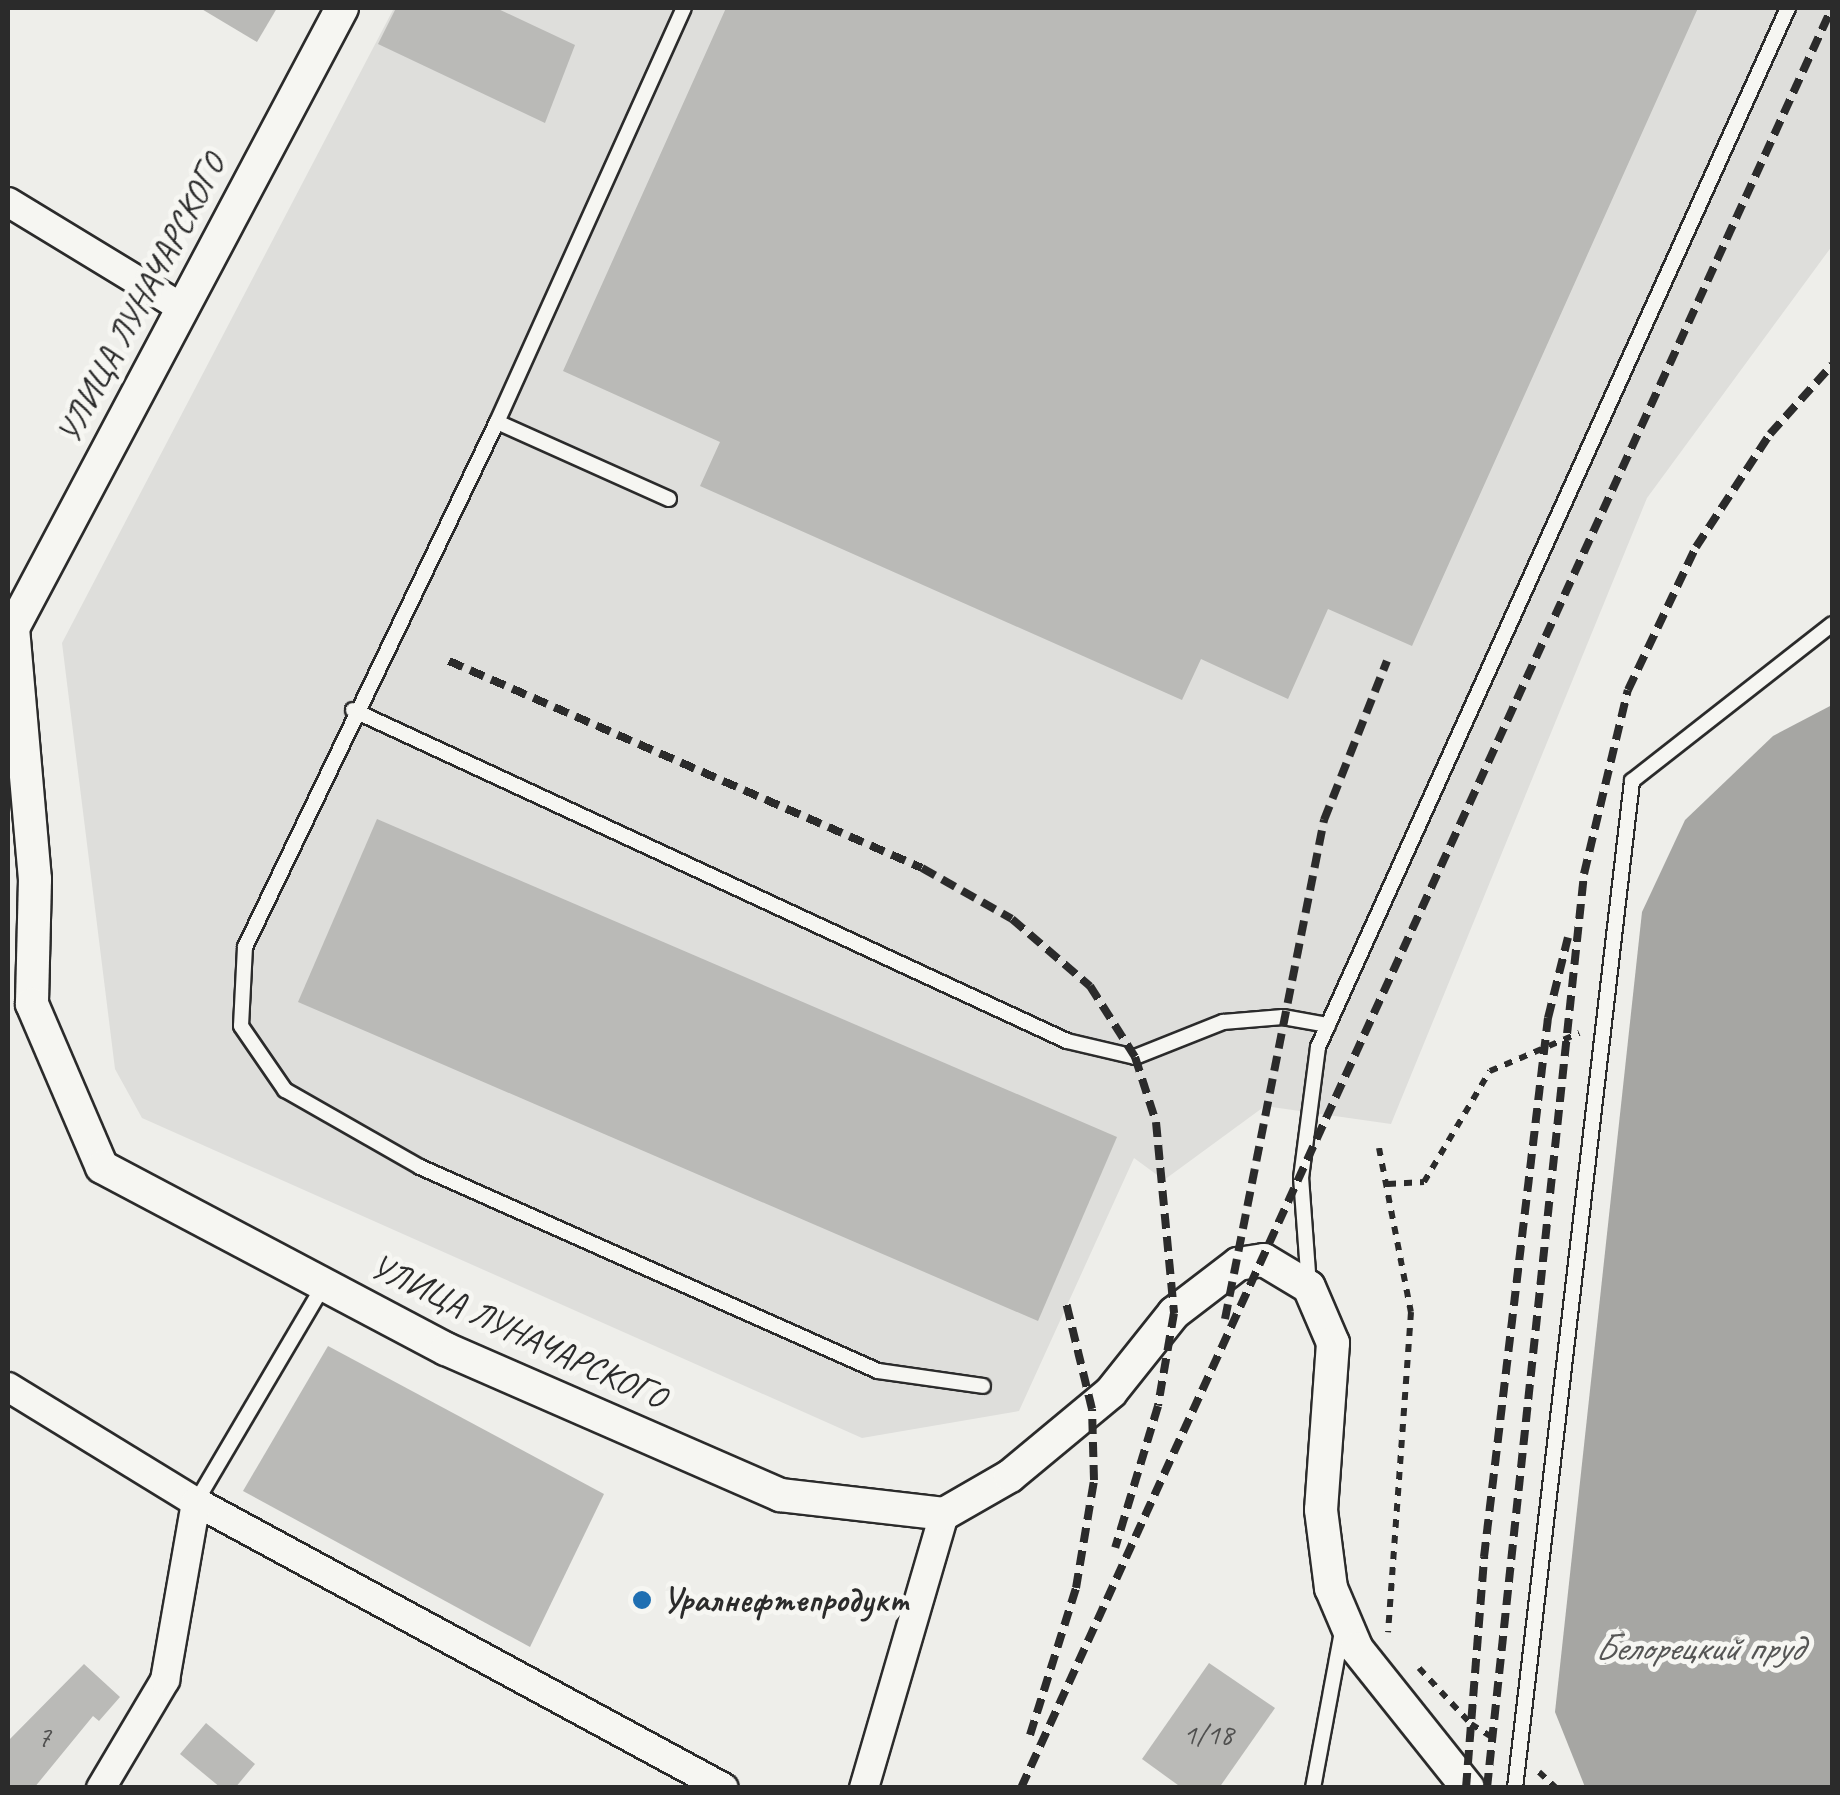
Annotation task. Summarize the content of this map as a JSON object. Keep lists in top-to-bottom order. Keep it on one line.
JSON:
{"streets":{"street":["УЛИЦА ЛУНАЧАРСКОГО"]},"water":["Белорецкий пруд"],"places":["Уралнефтепродукт"],"house_numbers":["1/18","7"]}
